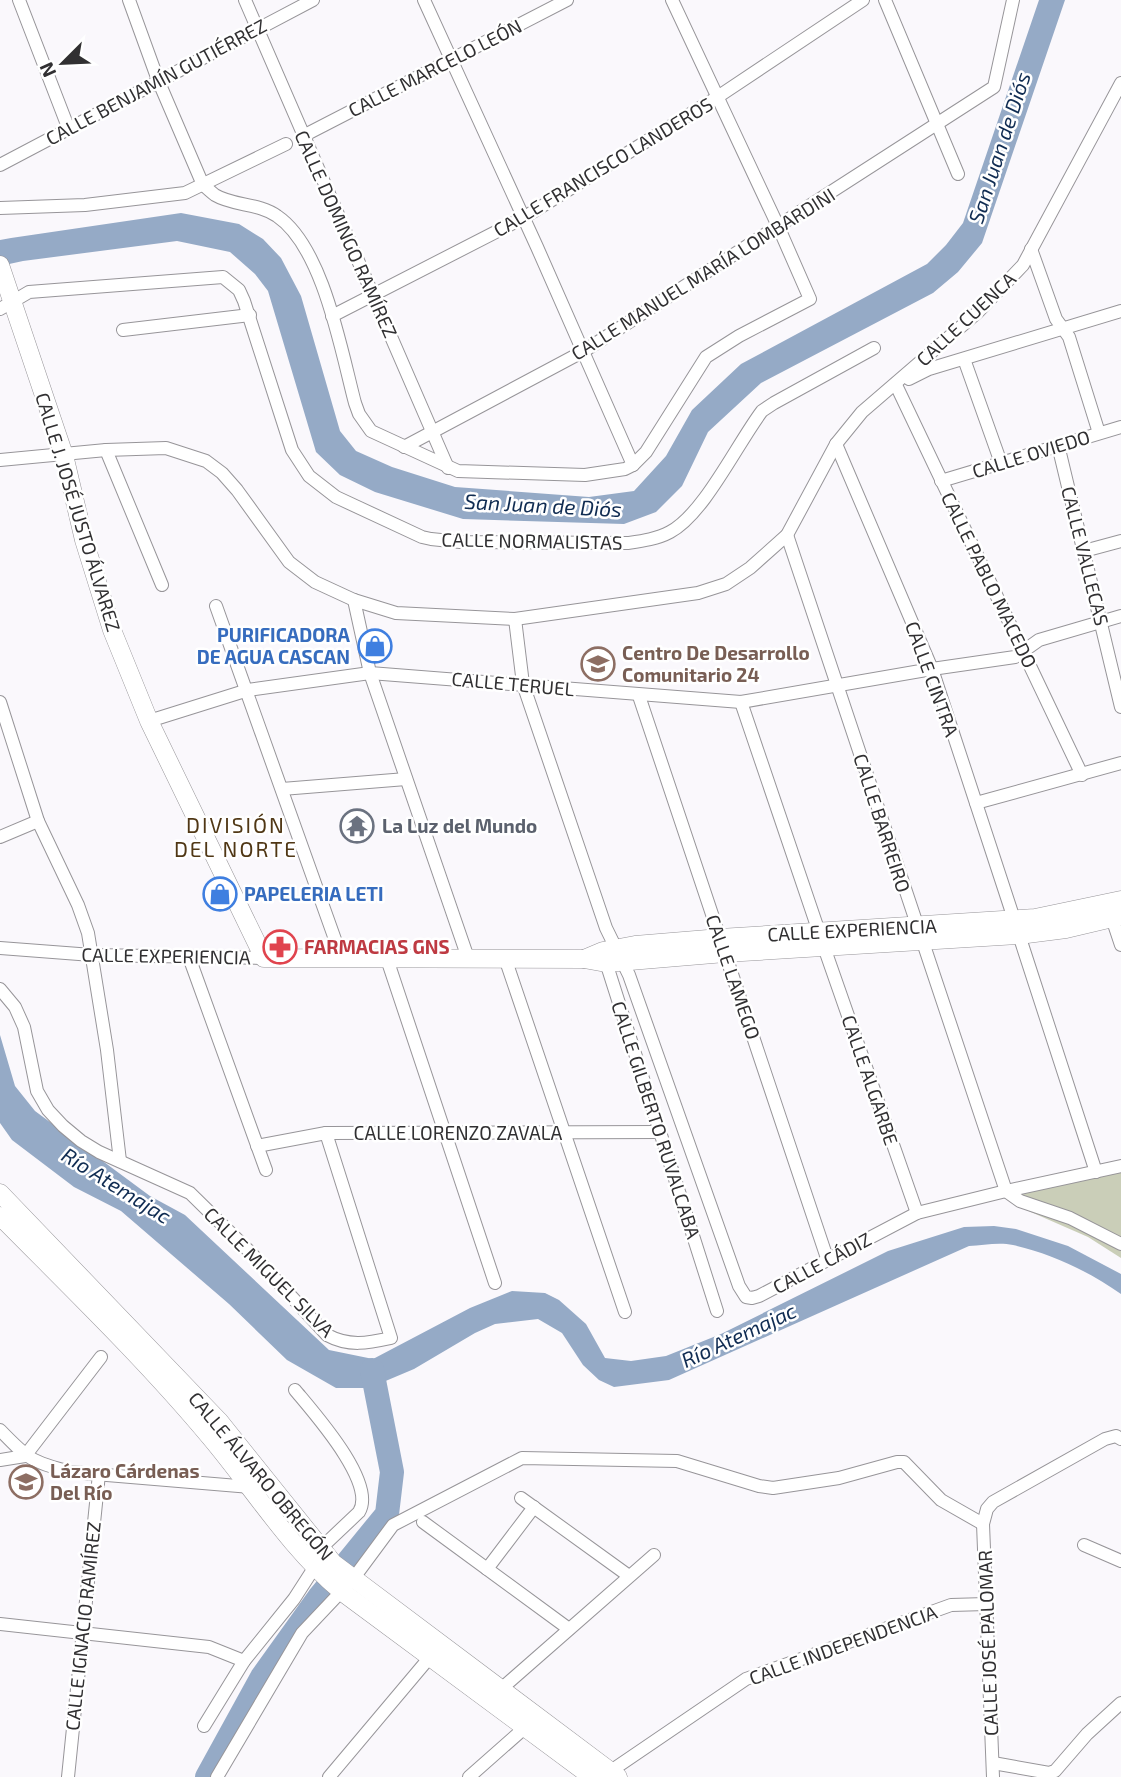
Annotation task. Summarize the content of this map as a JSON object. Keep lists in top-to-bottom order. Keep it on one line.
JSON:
{"streets":{"street":["CALLE MARCELO LEÓN","CALLE BENJAMÍN GUTIÉRREZ","CALLE FRANCISCO LANDEROS","CALLE DOMINGO RAMÍREZ","CALLE MANUEL MARÍA LOMBARDINI","CALLE CUENCA","CALLE OVIEDO","CALLE J. JOSÉ JUSTO ÁLVAREZ","CALLE NORMALISTAS","CALLE VALLECAS","CALLE PABLO MACEDO","CALLE CINTRA","CALLE TERUEL","CALLE BARREIRO","CALLE EXPERIENCIA","CALLE LAMEGO","CALLE ALGARBE","CALLE GILBERTO RUVALCABA","CALLE LORENZO ZAVALA","CALLE CÁDIZ","CALLE MIGUEL SILVA","CALLE ÁLVARO OBREGÓN","CALLE IGNACIO RAMÍREZ","CALLE JOSÉ PALOMAR","CALLE INDEPENDENCIA"]},"crossings":[["CALLE MARCELO LEÓN","CALLE DOMINGO RAMÍREZ"],["CALLE BENJAMÍN GUTIÉRREZ","CALLE DOMINGO RAMÍREZ"],["CALLE FRANCISCO LANDEROS","CALLE DOMINGO RAMÍREZ"],["CALLE DOMINGO RAMÍREZ","CALLE MANUEL MARÍA LOMBARDINI"],["CALLE CUENCA","CALLE PABLO MACEDO"],["CALLE CUENCA","CALLE CINTRA"],["CALLE CUENCA","CALLE BARREIRO"],["CALLE OVIEDO","CALLE VALLECAS"],["CALLE OVIEDO","CALLE PABLO MACEDO"],["CALLE J. JOSÉ JUSTO ÁLVAREZ","CALLE NORMALISTAS"],["CALLE J. JOSÉ JUSTO ÁLVAREZ","CALLE TERUEL"],["CALLE J. JOSÉ JUSTO ÁLVAREZ","CALLE EXPERIENCIA"],["CALLE VALLECAS","CALLE TERUEL"],["CALLE PABLO MACEDO","CALLE TERUEL"],["CALLE CINTRA","CALLE TERUEL"],["CALLE CINTRA","CALLE EXPERIENCIA"],["CALLE CINTRA","CALLE CÁDIZ"],["CALLE TERUEL","CALLE BARREIRO"],["CALLE TERUEL","CALLE LAMEGO"],["CALLE TERUEL","CALLE ALGARBE"],["CALLE TERUEL","CALLE GILBERTO RUVALCABA"],["CALLE BARREIRO","CALLE EXPERIENCIA"],["CALLE BARREIRO","CALLE CÁDIZ"],["CALLE EXPERIENCIA","CALLE LAMEGO"],["CALLE EXPERIENCIA","CALLE ALGARBE"],["CALLE EXPERIENCIA","CALLE GILBERTO RUVALCABA"],["CALLE EXPERIENCIA","CALLE CÁDIZ"],["CALLE LAMEGO","CALLE CÁDIZ"],["CALLE ALGARBE","CALLE CÁDIZ"],["CALLE GILBERTO RUVALCABA","CALLE LORENZO ZAVALA"],["CALLE GILBERTO RUVALCABA","CALLE CÁDIZ"],["CALLE LORENZO ZAVALA","CALLE MIGUEL SILVA"],["CALLE ÁLVARO OBREGÓN","CALLE INDEPENDENCIA"],["CALLE JOSÉ PALOMAR","CALLE INDEPENDENCIA"]],"districts":["DIVISIÓN DEL NORTE"],"water":["San Juan de Diós","Río Atemajac"],"places":{"shop":["PURIFICADORA DE AGUA CASCAN","PAPELERIA LETI"],"school or university":["Centro De Desarrollo Comunitario 24","Lázaro Cárdenas Del Río"],"temple":["La Luz del Mundo"],"pharmacy":["FARMACIAS GNS"]},"north":"bottom left"}
